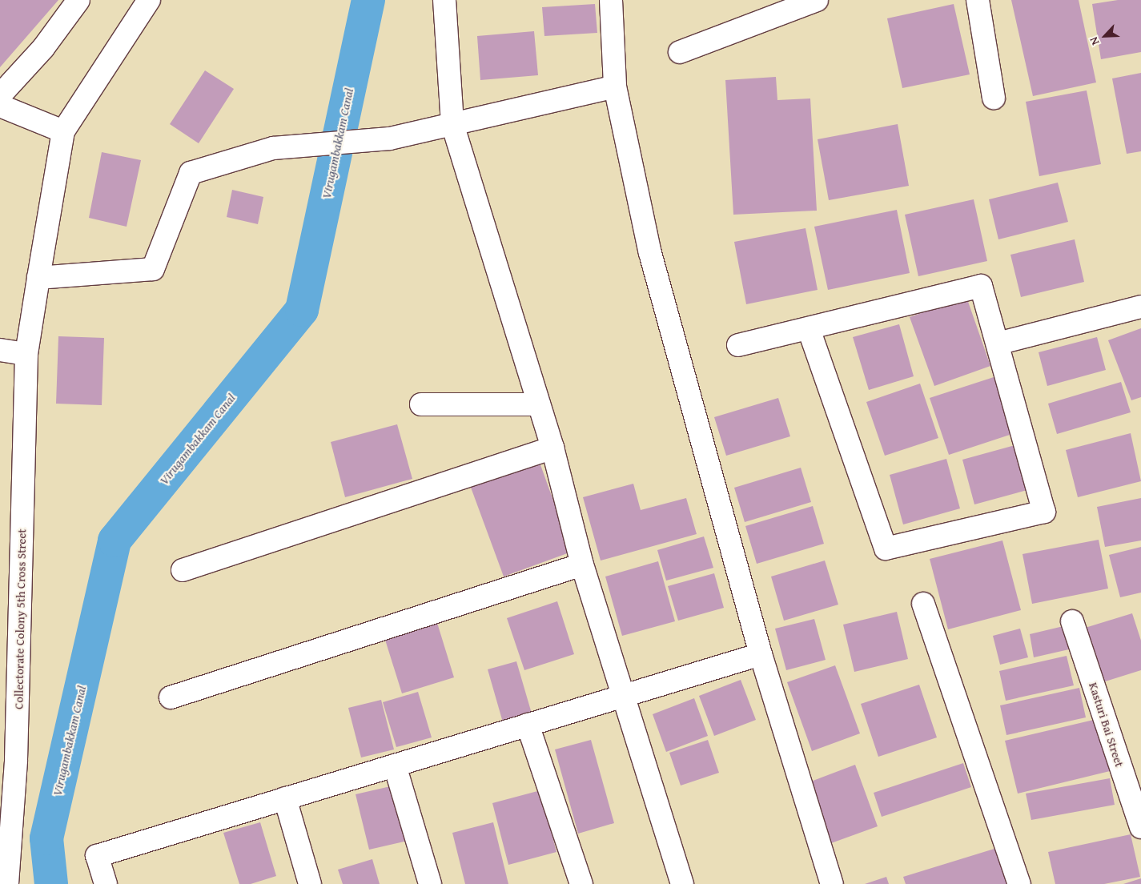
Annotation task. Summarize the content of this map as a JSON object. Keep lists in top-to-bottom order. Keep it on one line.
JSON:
{"streets":{"street":["Collectorate Colony 5th Cross Street","Kasturi Bai Street"]},"water":["Virugambakkam Canal"],"north":"bottom left"}
